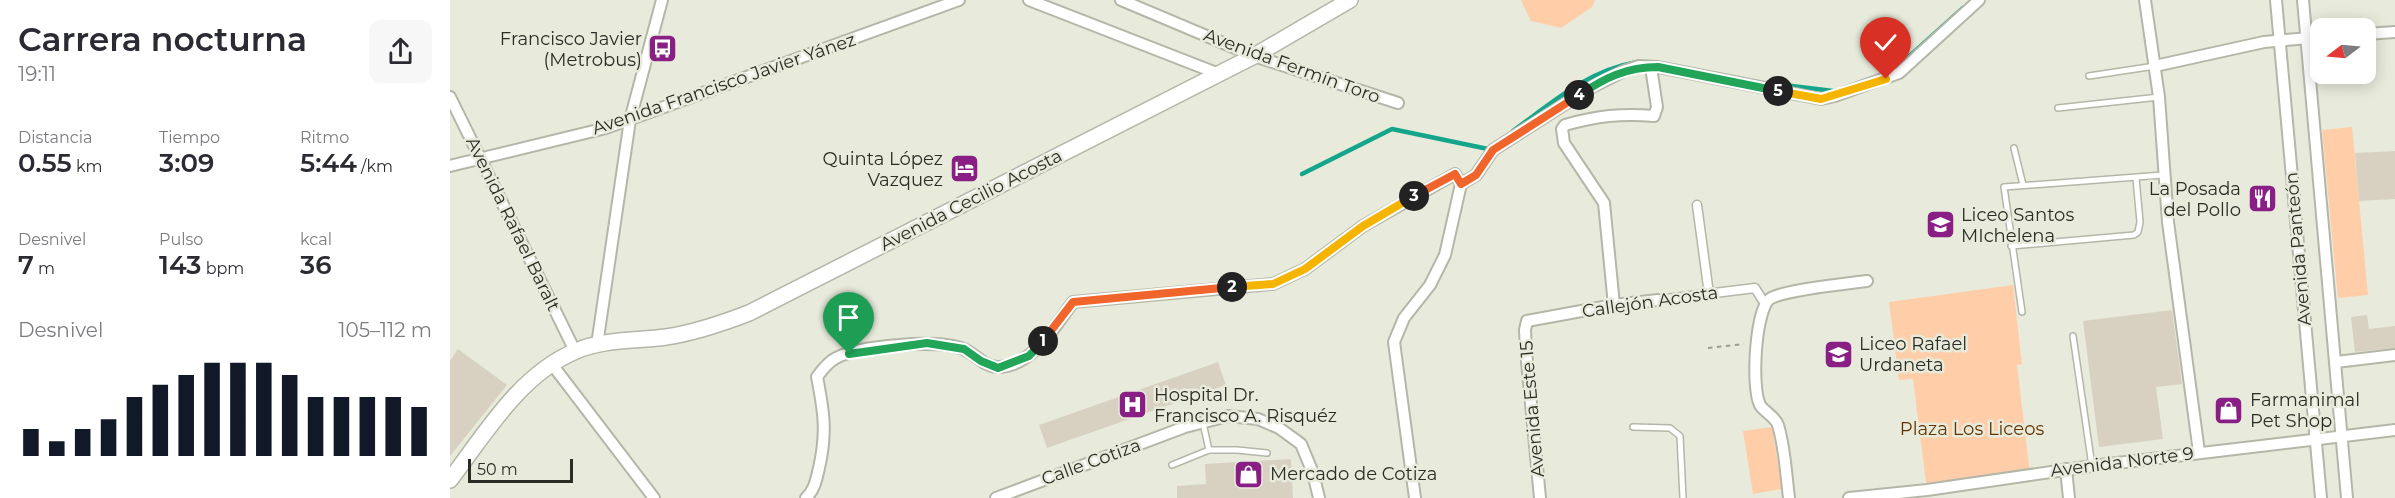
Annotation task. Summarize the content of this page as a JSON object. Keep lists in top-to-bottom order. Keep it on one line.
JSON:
{"streets":{"main road":["Avenida Cecilio Acosta"],"street":["Avenida Fermín Toro","Avenida Francisco Javier Yánez","Avenida Rafael Baralt","Avenida Panteón","Callejón Acosta","Avenida Este 15","Calle Cotiza","Avenida Norte 9"]},"crossings":[["Avenida Fermín Toro","Avenida Cecilio Acosta"],["Avenida Francisco Javier Yánez","Avenida Rafael Baralt"],["Avenida Cecilio Acosta","Avenida Rafael Baralt"],["Avenida Panteón","Avenida Norte 9"],["Callejón Acosta","Avenida Este 15"]],"parks":["Plaza Los Liceos"],"places":{"bus stop":["Francisco Javier (Metrobus)"],"hotel":["Quinta López Vazquez"],"restaurant":["La Posada del Pollo"],"school or university":["Liceo Santos MIchelena","Liceo Rafael Urdaneta"],"hospital":["Hospital Dr. Francisco A. Risquéz"],"shop":["Farmanimal Pet Shop","Mercado de Cotiza"]},"scale_bar":"50 m","north":"left","page":{"heading":["Carrera nocturna","19:11"],"pins":["5","4","3","2","1"],"stats":[["Distancia","0.55 km"],["Tiempo","3:09"],["Ritmo","5:44 /km"],["Desnivel","7 m"],["Pulso","143 bpm"],["kcal","36"]],"chart":["Desnivel","105–112 m"],"scale":"50 m"}}
